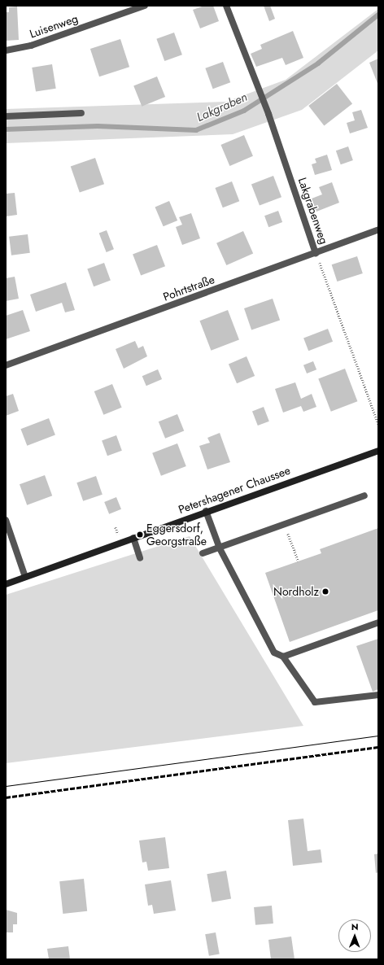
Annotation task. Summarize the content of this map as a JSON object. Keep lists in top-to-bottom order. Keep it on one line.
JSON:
{"streets":{"street":["Luisenweg","Lakgrabenweg","Pohrtstraße","Petershagener Chaussee"]},"crossings":[["Lakgrabenweg","Pohrtstraße"]],"water":["Lakgraben"],"places":["Eggersdorf, Georgstraße","Nordholz"],"north":"top"}
